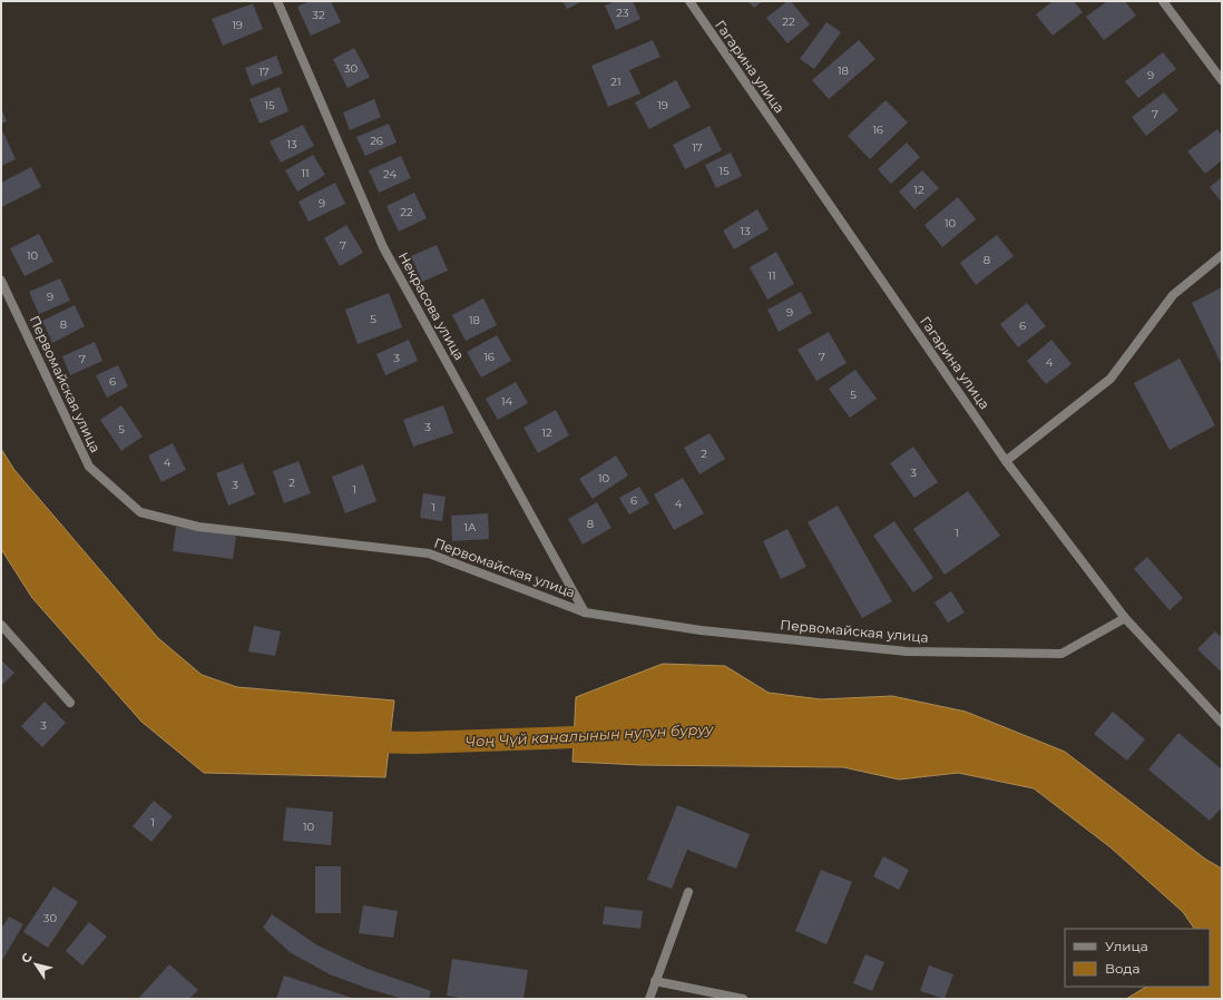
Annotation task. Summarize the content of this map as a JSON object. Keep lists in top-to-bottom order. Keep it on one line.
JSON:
{"streets":{"street":["Гагарина улица","Некрасова улица","Первомайская улица"]},"crossings":[["Гагарина улица","Первомайская улица"],["Некрасова улица","Первомайская улица"]],"water":["Чоң Чүй каналынын нугун буруу"],"house_numbers":["23","32","22","19","30","18","17","9","21","15","19","7","16","26","13","17","15","11","24","12","9","22","10","13","7","10","8","11","9","9","5","18","8","6","16","7","3","7","4","6","5","14","3","5","12","2","4","3","10","2","3","1","6","4","1","8","1А","1","3","1","10","30"],"legend":["Улица","Вода"],"north":"top left"}
